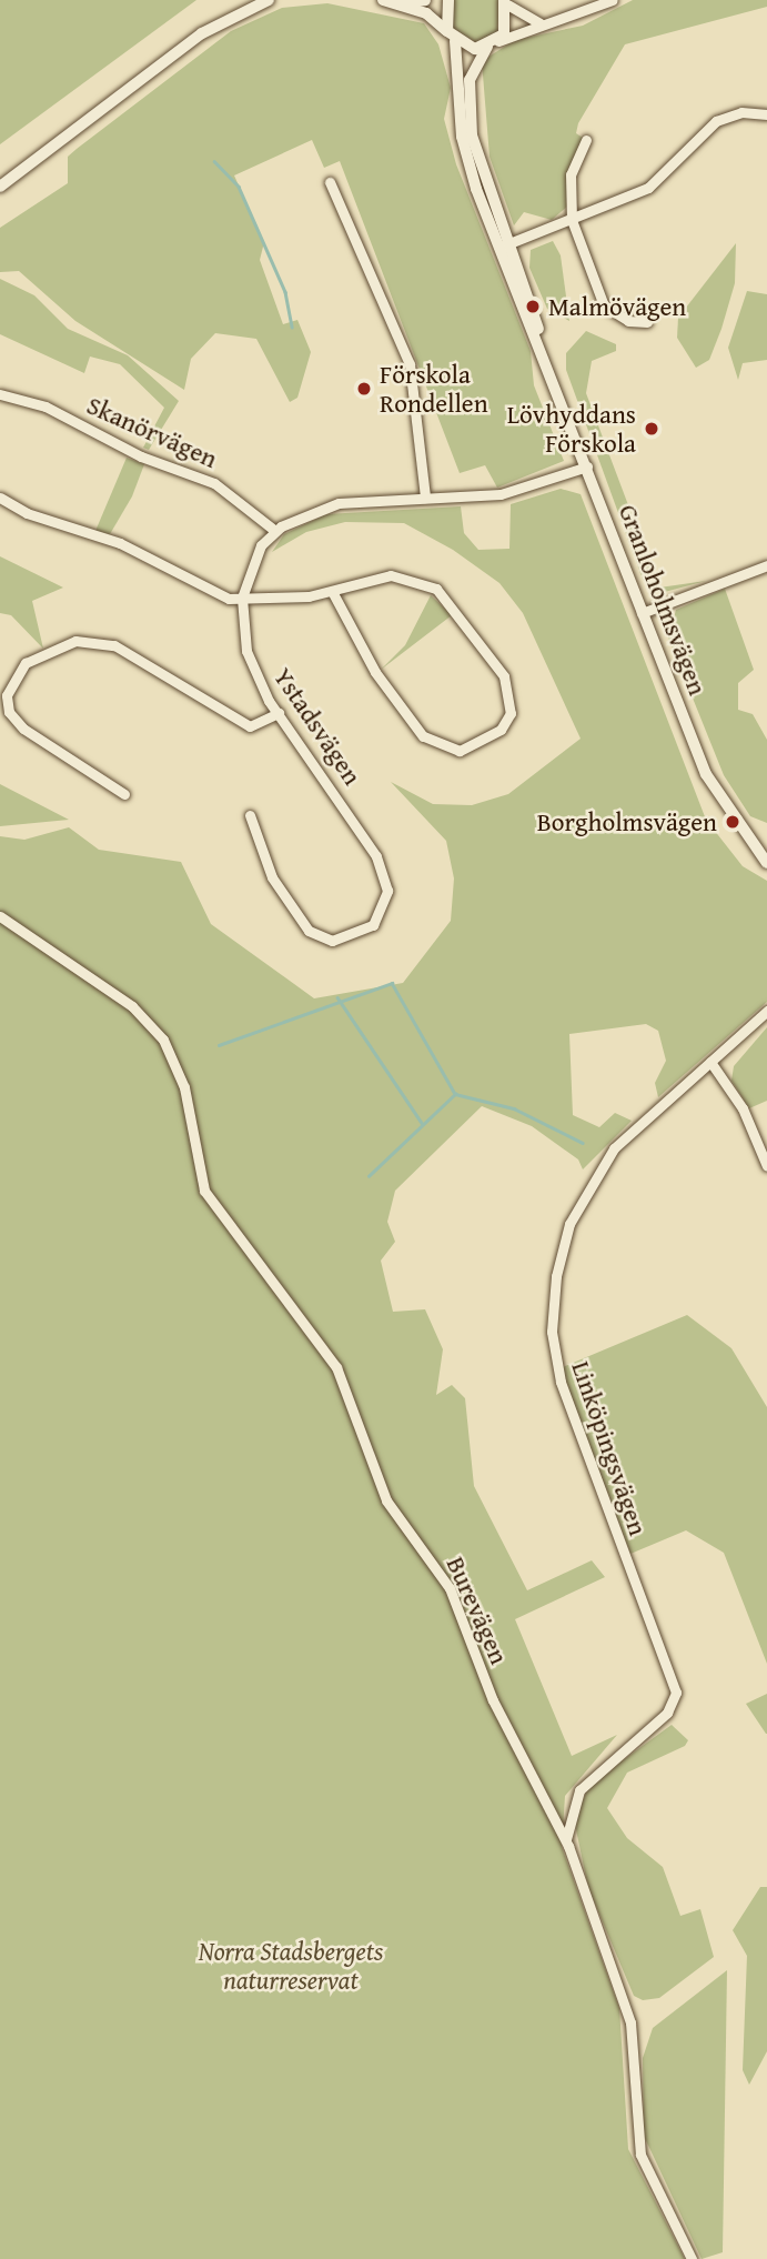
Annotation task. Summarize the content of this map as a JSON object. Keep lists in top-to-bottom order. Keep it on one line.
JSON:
{"streets":{"street":["Skanörvägen","Granloholmsvägen","Ystadsvägen","Linköpingsvägen","Burevägen"]},"crossings":[["Skanörvägen","Ystadsvägen"],["Linköpingsvägen","Burevägen"]],"parks":["Norra Stadsbergets naturreservat"],"places":["Malmövägen","Förskola Rondellen","Lövhyddans Förskola","Borgholmsvägen"]}
